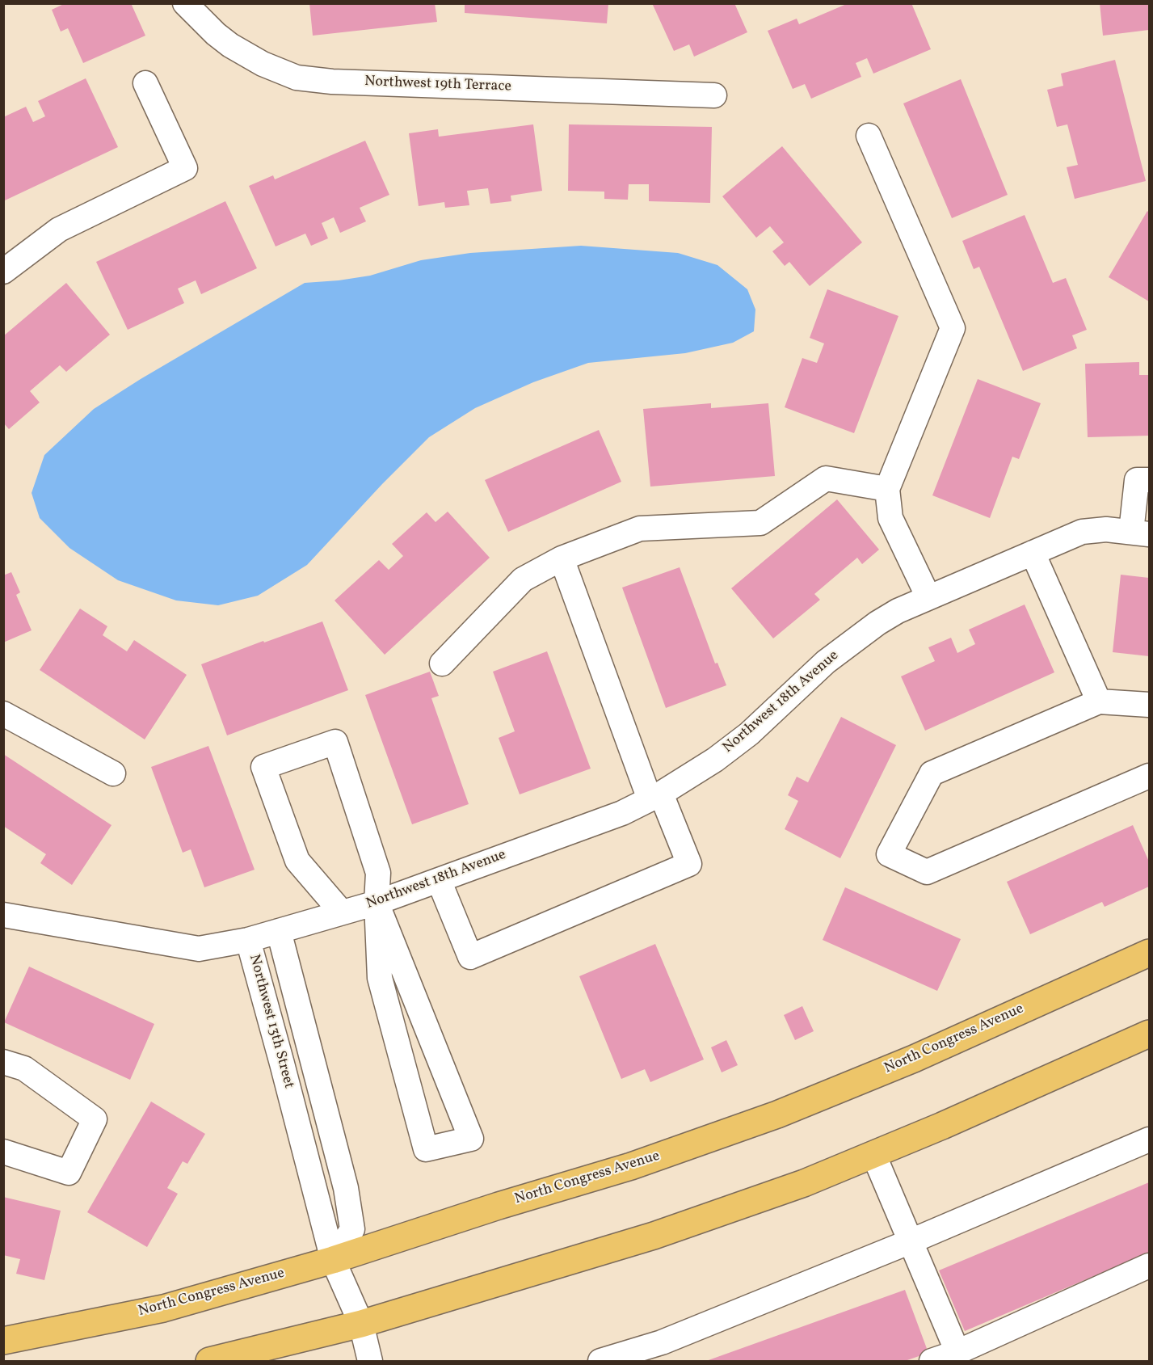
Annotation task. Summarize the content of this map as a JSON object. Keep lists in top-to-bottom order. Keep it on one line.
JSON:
{"streets":{"main road":["North Congress Avenue"],"street":["Northwest 19th Terrace","Northwest 18th Avenue","Northwest 13th Street"]},"crossings":[["Northwest 18th Avenue","Northwest 13th Street"],["Northwest 13th Street","North Congress Avenue"]]}
